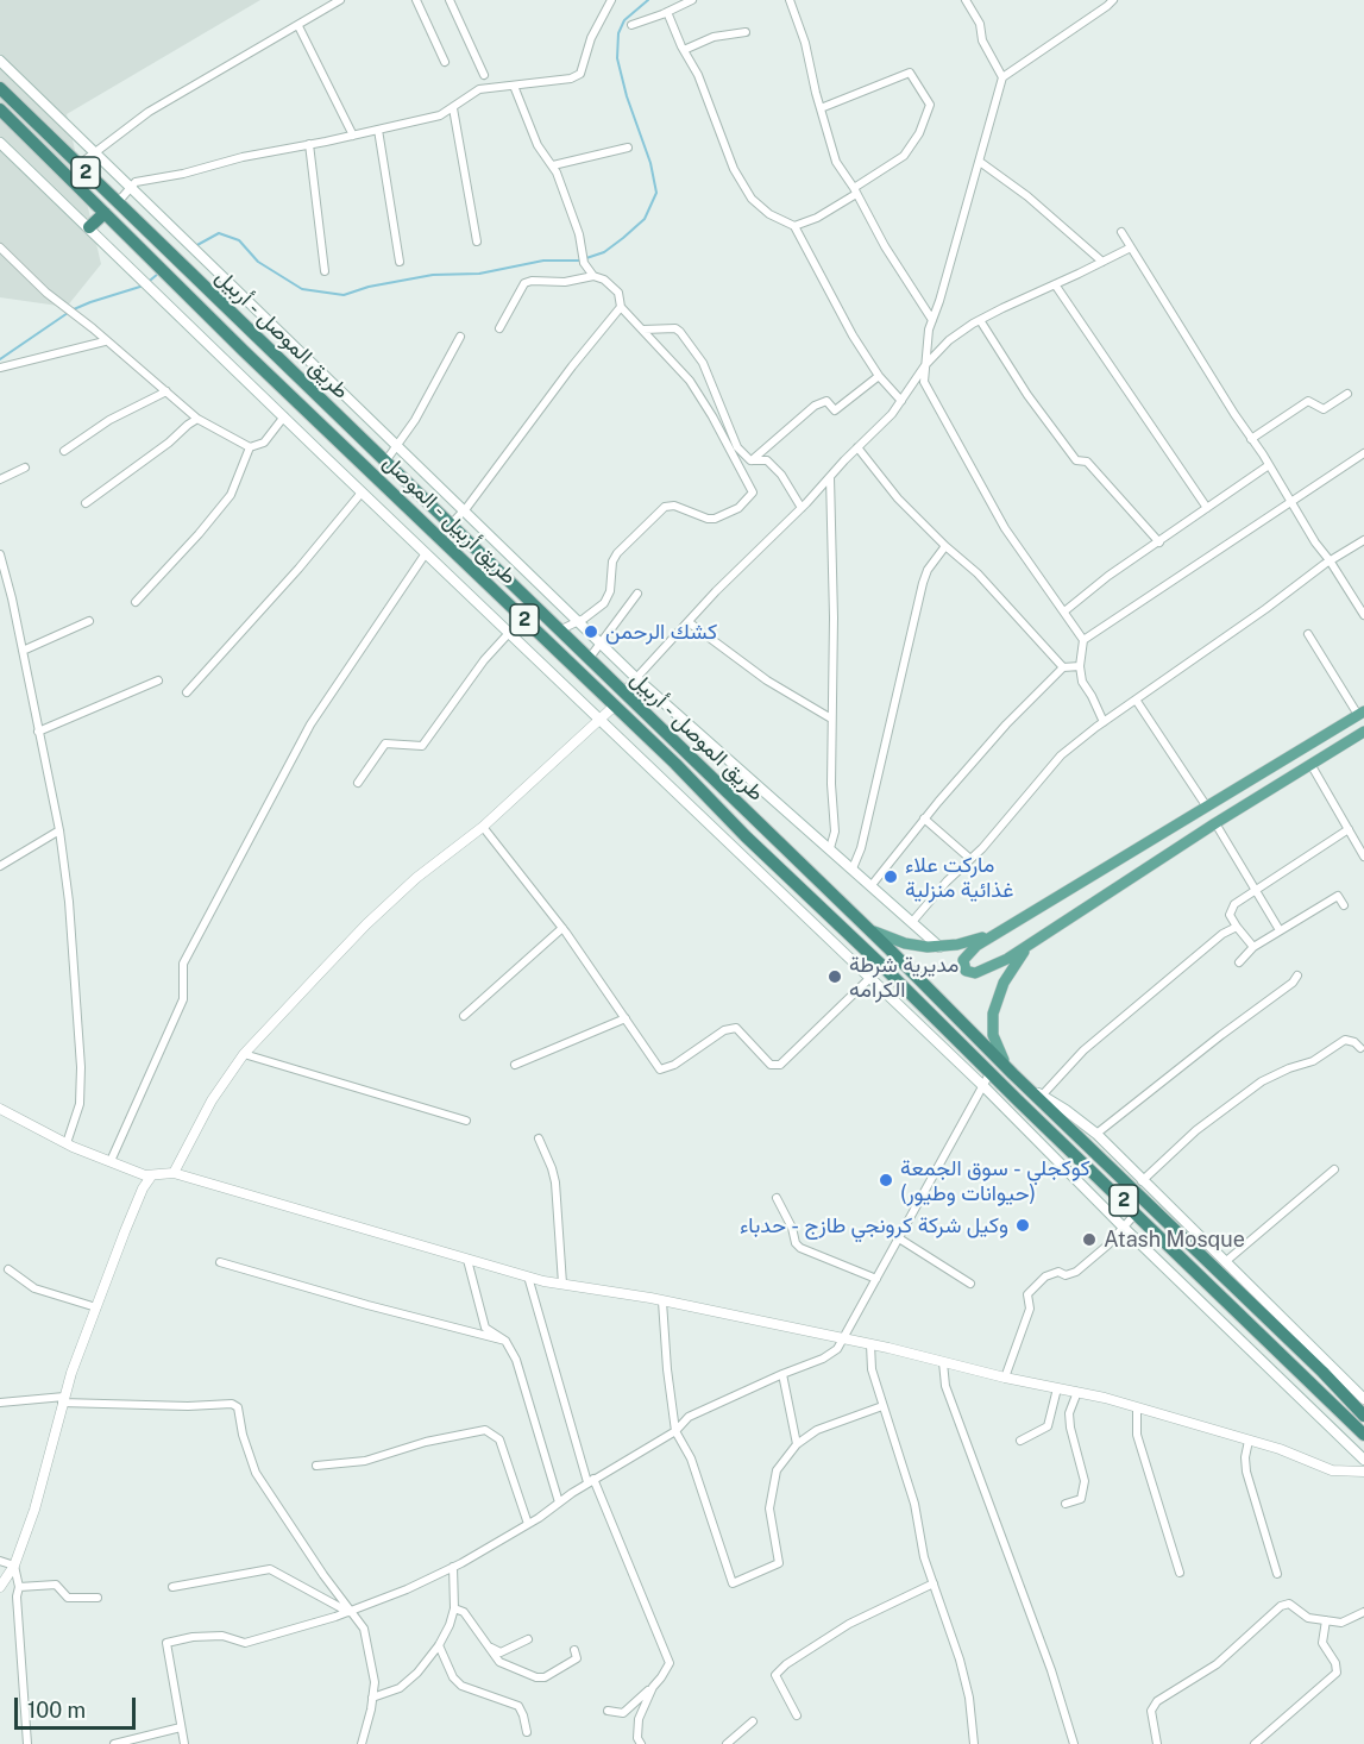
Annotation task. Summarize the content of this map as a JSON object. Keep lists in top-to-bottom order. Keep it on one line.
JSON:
{"streets":{"highway":["2","طريق الموصل - أربيل","طريق أربيل - الموصل"]},"places":["كشك الرحمن","ماركت علاء غذائية منزلية","مديرية شرطة الكرامه","كوكجلي - سوق الجمعة (حيوانات وطيور)","وكيل شركة كرونجي طازج - حدباء","Atash Mosque"],"scale_bar":"100 m"}
